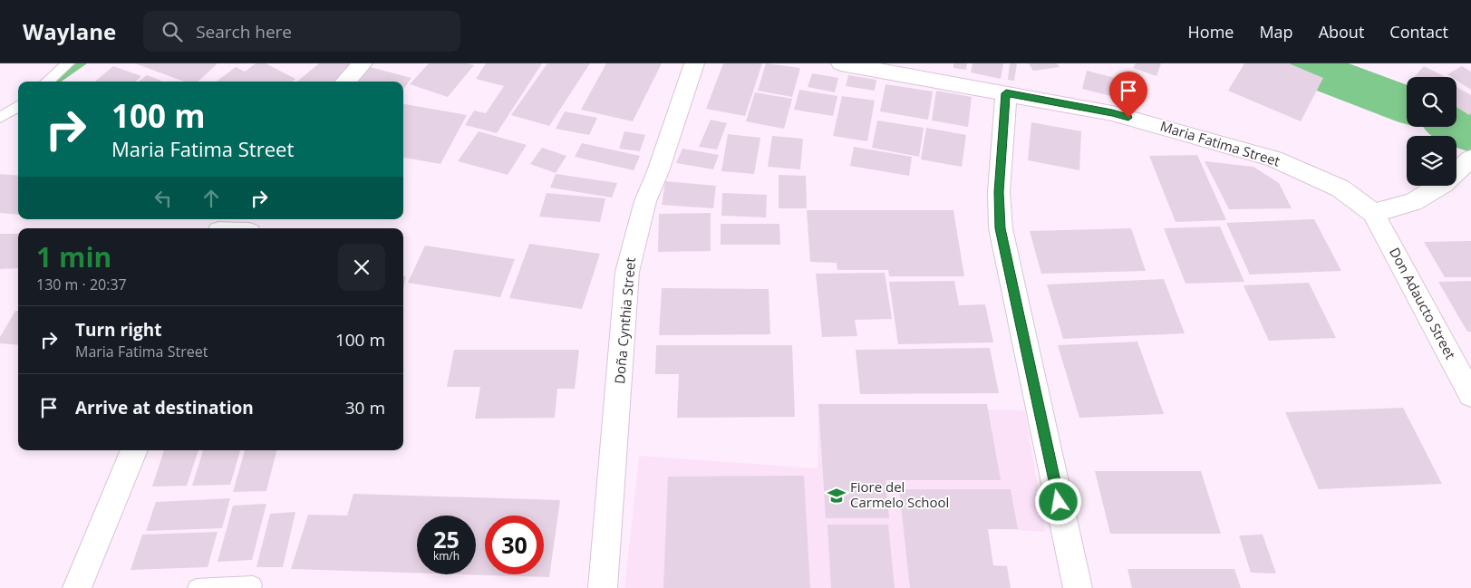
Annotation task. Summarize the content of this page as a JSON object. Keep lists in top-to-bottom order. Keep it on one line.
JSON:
{"streets":{"street":["Maria Fatima Street","Don Adaucto Street","Doña Cynthia Street"]},"crossings":[["Maria Fatima Street","Don Adaucto Street"]],"places":{"school or university":["Fiore del Carmelo School"]},"page":{"header":"Waylane","search":"Search here","nav":["Home","Map","About","Contact"],"turn":["100 m","Maria Fatima Street"],"heading":["1 min","130 m · 20:37"],"list":[{"name":"Turn right","note":"Maria Fatima Street","value":"100 m"},{"name":"Arrive at destination","value":"30 m"}],"speed":"25 km/h","limit":"30"}}
